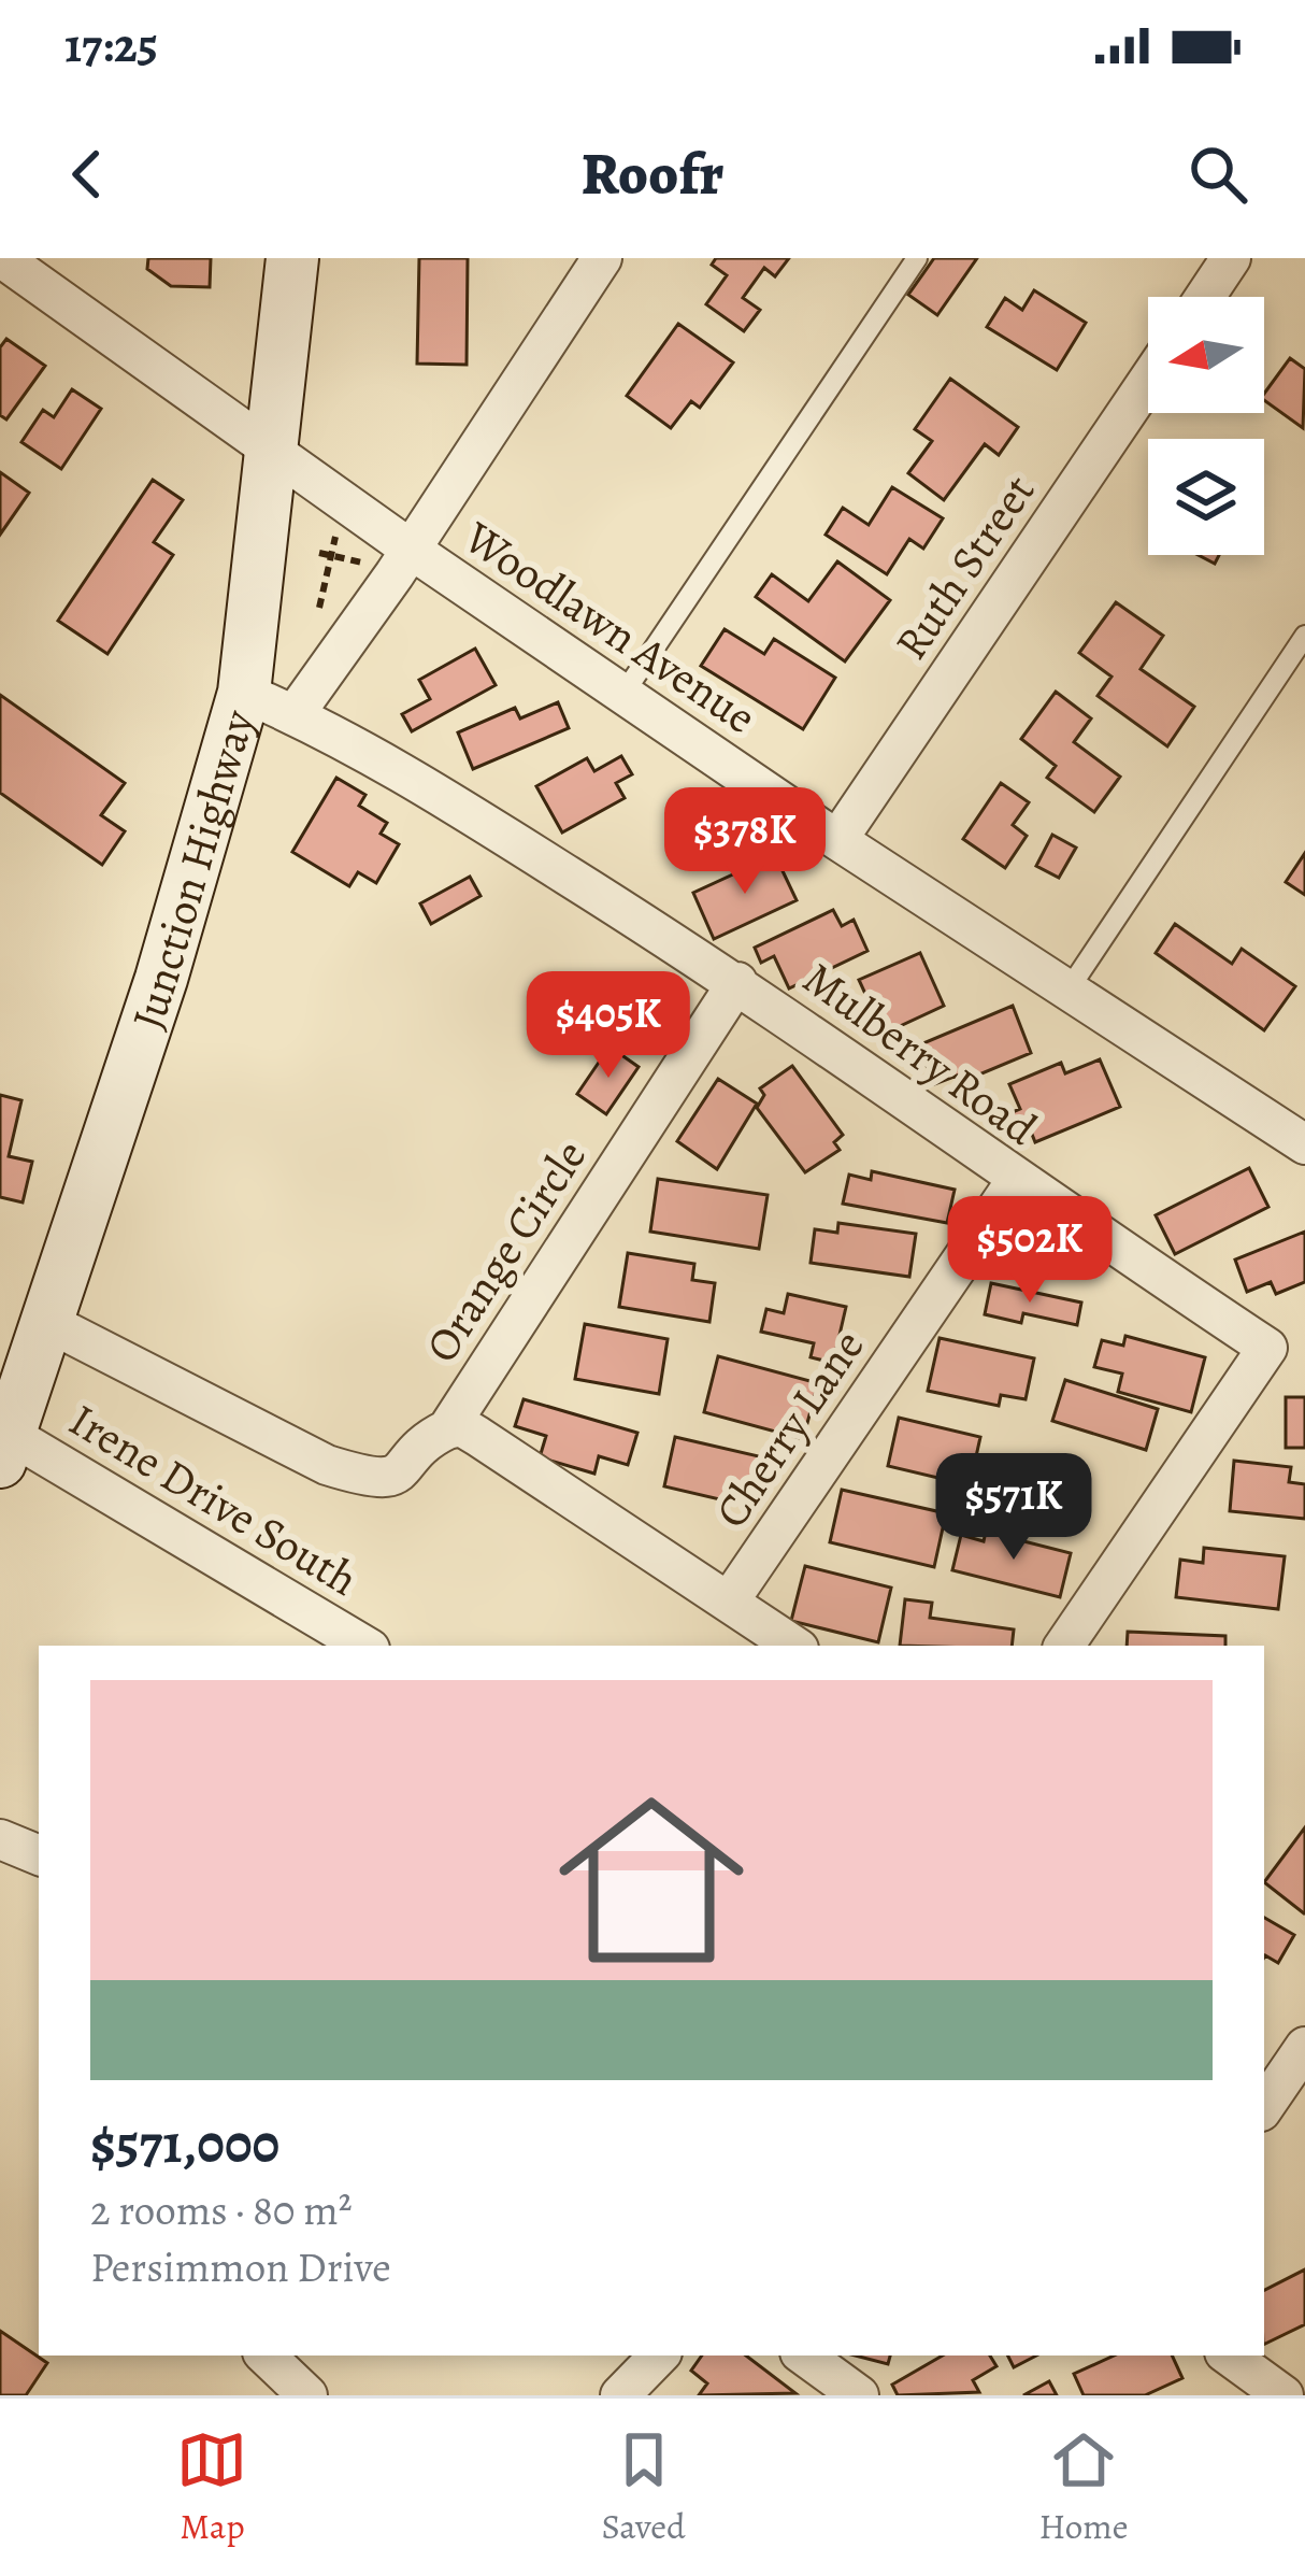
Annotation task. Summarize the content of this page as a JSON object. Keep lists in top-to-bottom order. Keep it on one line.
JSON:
{"streets":{"main road":["Junction Highway"],"street":["Ruth Street","Woodlawn Avenue","Mulberry Road","Orange Circle","Cherry Lane","Irene Drive South"]},"crossings":[["Ruth Street","Woodlawn Avenue"],["Woodlawn Avenue","Junction Highway"],["Junction Highway","Mulberry Road"],["Junction Highway","Orange Circle"],["Junction Highway","Irene Drive South"],["Mulberry Road","Orange Circle"],["Mulberry Road","Cherry Lane"]],"north":"left","page":{"status":"17:25","header":"Roofr","price":["$378K","$405K","$502K","$571K"],"list":[{"name":"$571,000","note":"2 rooms · 80 m² · Persimmon Drive"}],"tabs":["Map","Saved","Home"]}}
